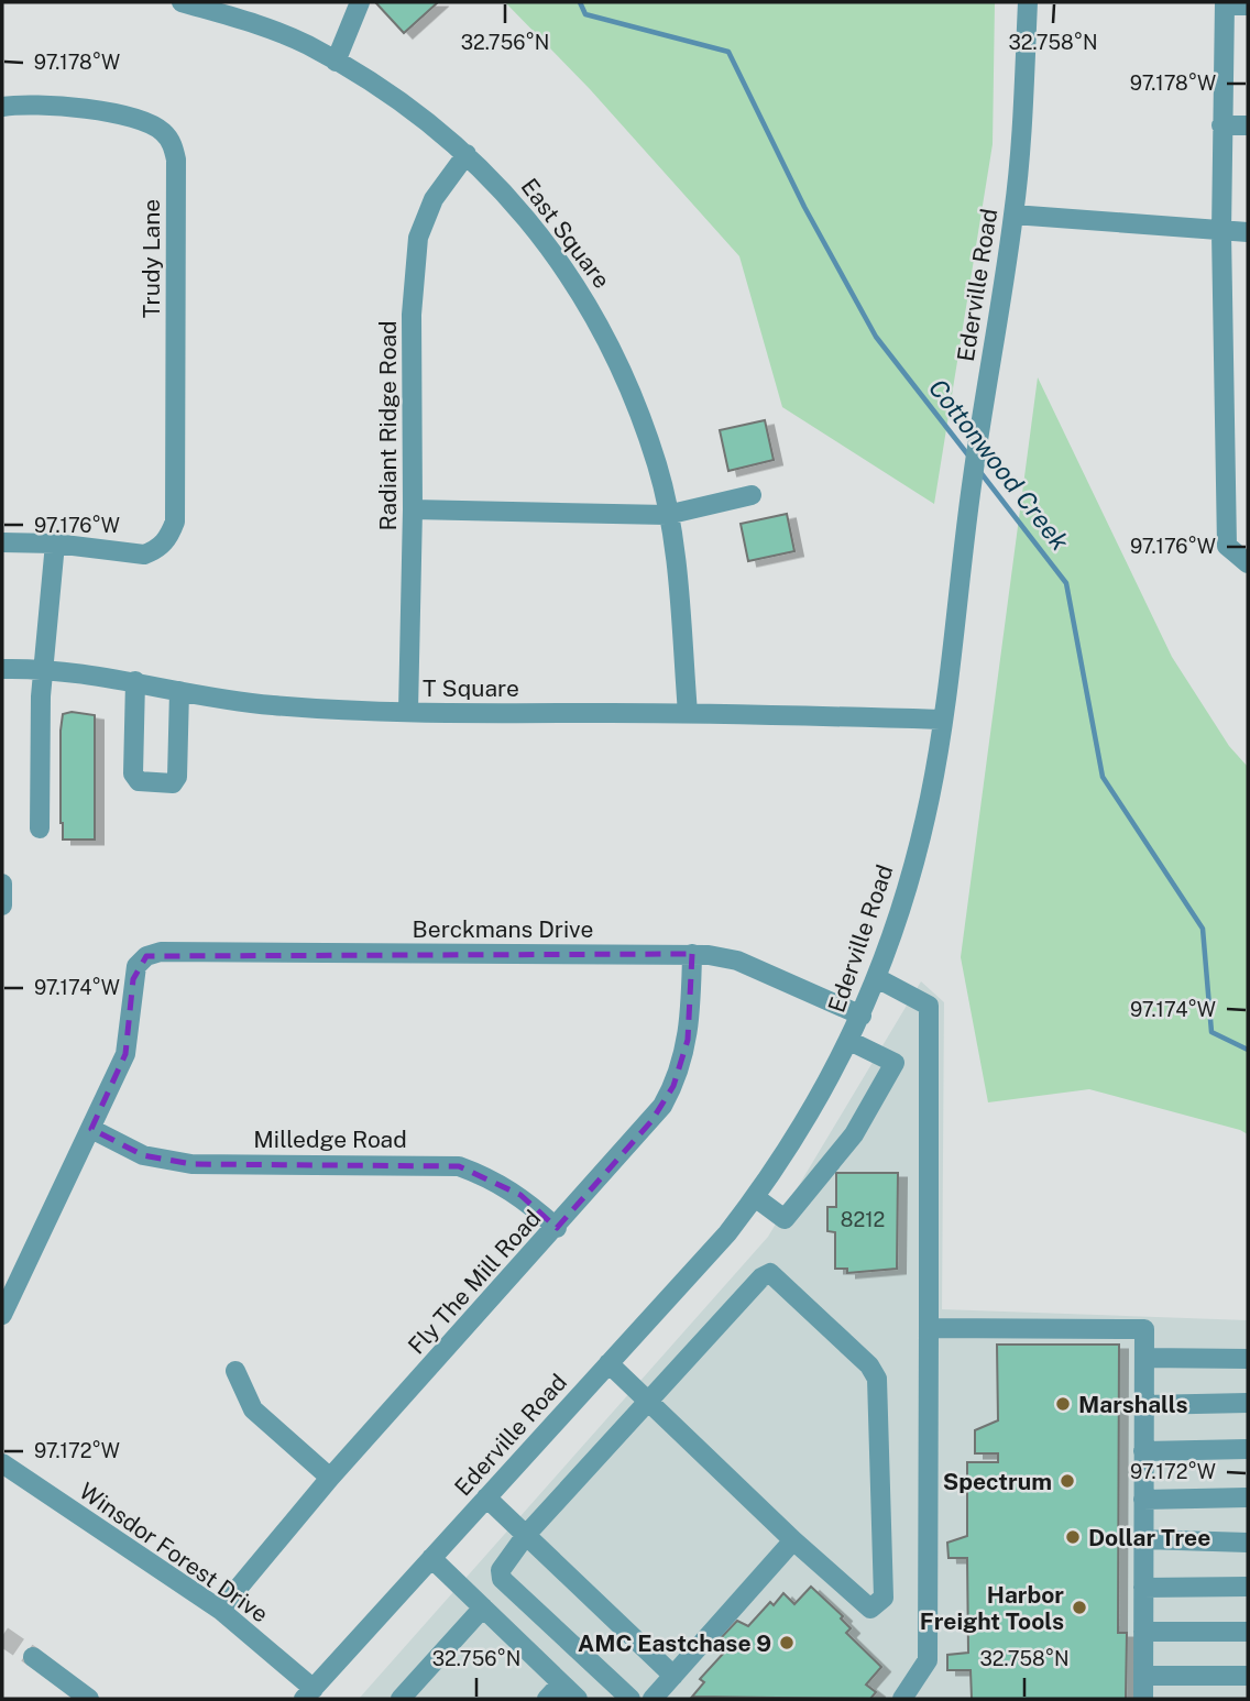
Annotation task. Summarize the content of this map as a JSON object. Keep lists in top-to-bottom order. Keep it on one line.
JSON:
{"streets":{"street":["East Square","Trudy Lane","Ederville Road","Radiant Ridge Road","T Square","Berckmans Drive","Milledge Road","Fly The Mill Road","Winsdor Forest Drive"]},"crossings":[["East Square","Radiant Ridge Road"],["East Square","T Square"],["Ederville Road","T Square"],["Ederville Road","Berckmans Drive"],["Ederville Road","Winsdor Forest Drive"],["Radiant Ridge Road","T Square"],["Berckmans Drive","Milledge Road"],["Berckmans Drive","Fly The Mill Road"],["Milledge Road","Fly The Mill Road"],["Fly The Mill Road","Winsdor Forest Drive"]],"water":["Cottonwood Creek"],"places":["Marshalls","Spectrum","Dollar Tree","Harbor Freight Tools","AMC Eastchase 9"],"house_numbers":["8212"],"coordinates":["32.756°N","32.758°N","97.178°W","97.176°W","97.174°W","97.172°W"]}
